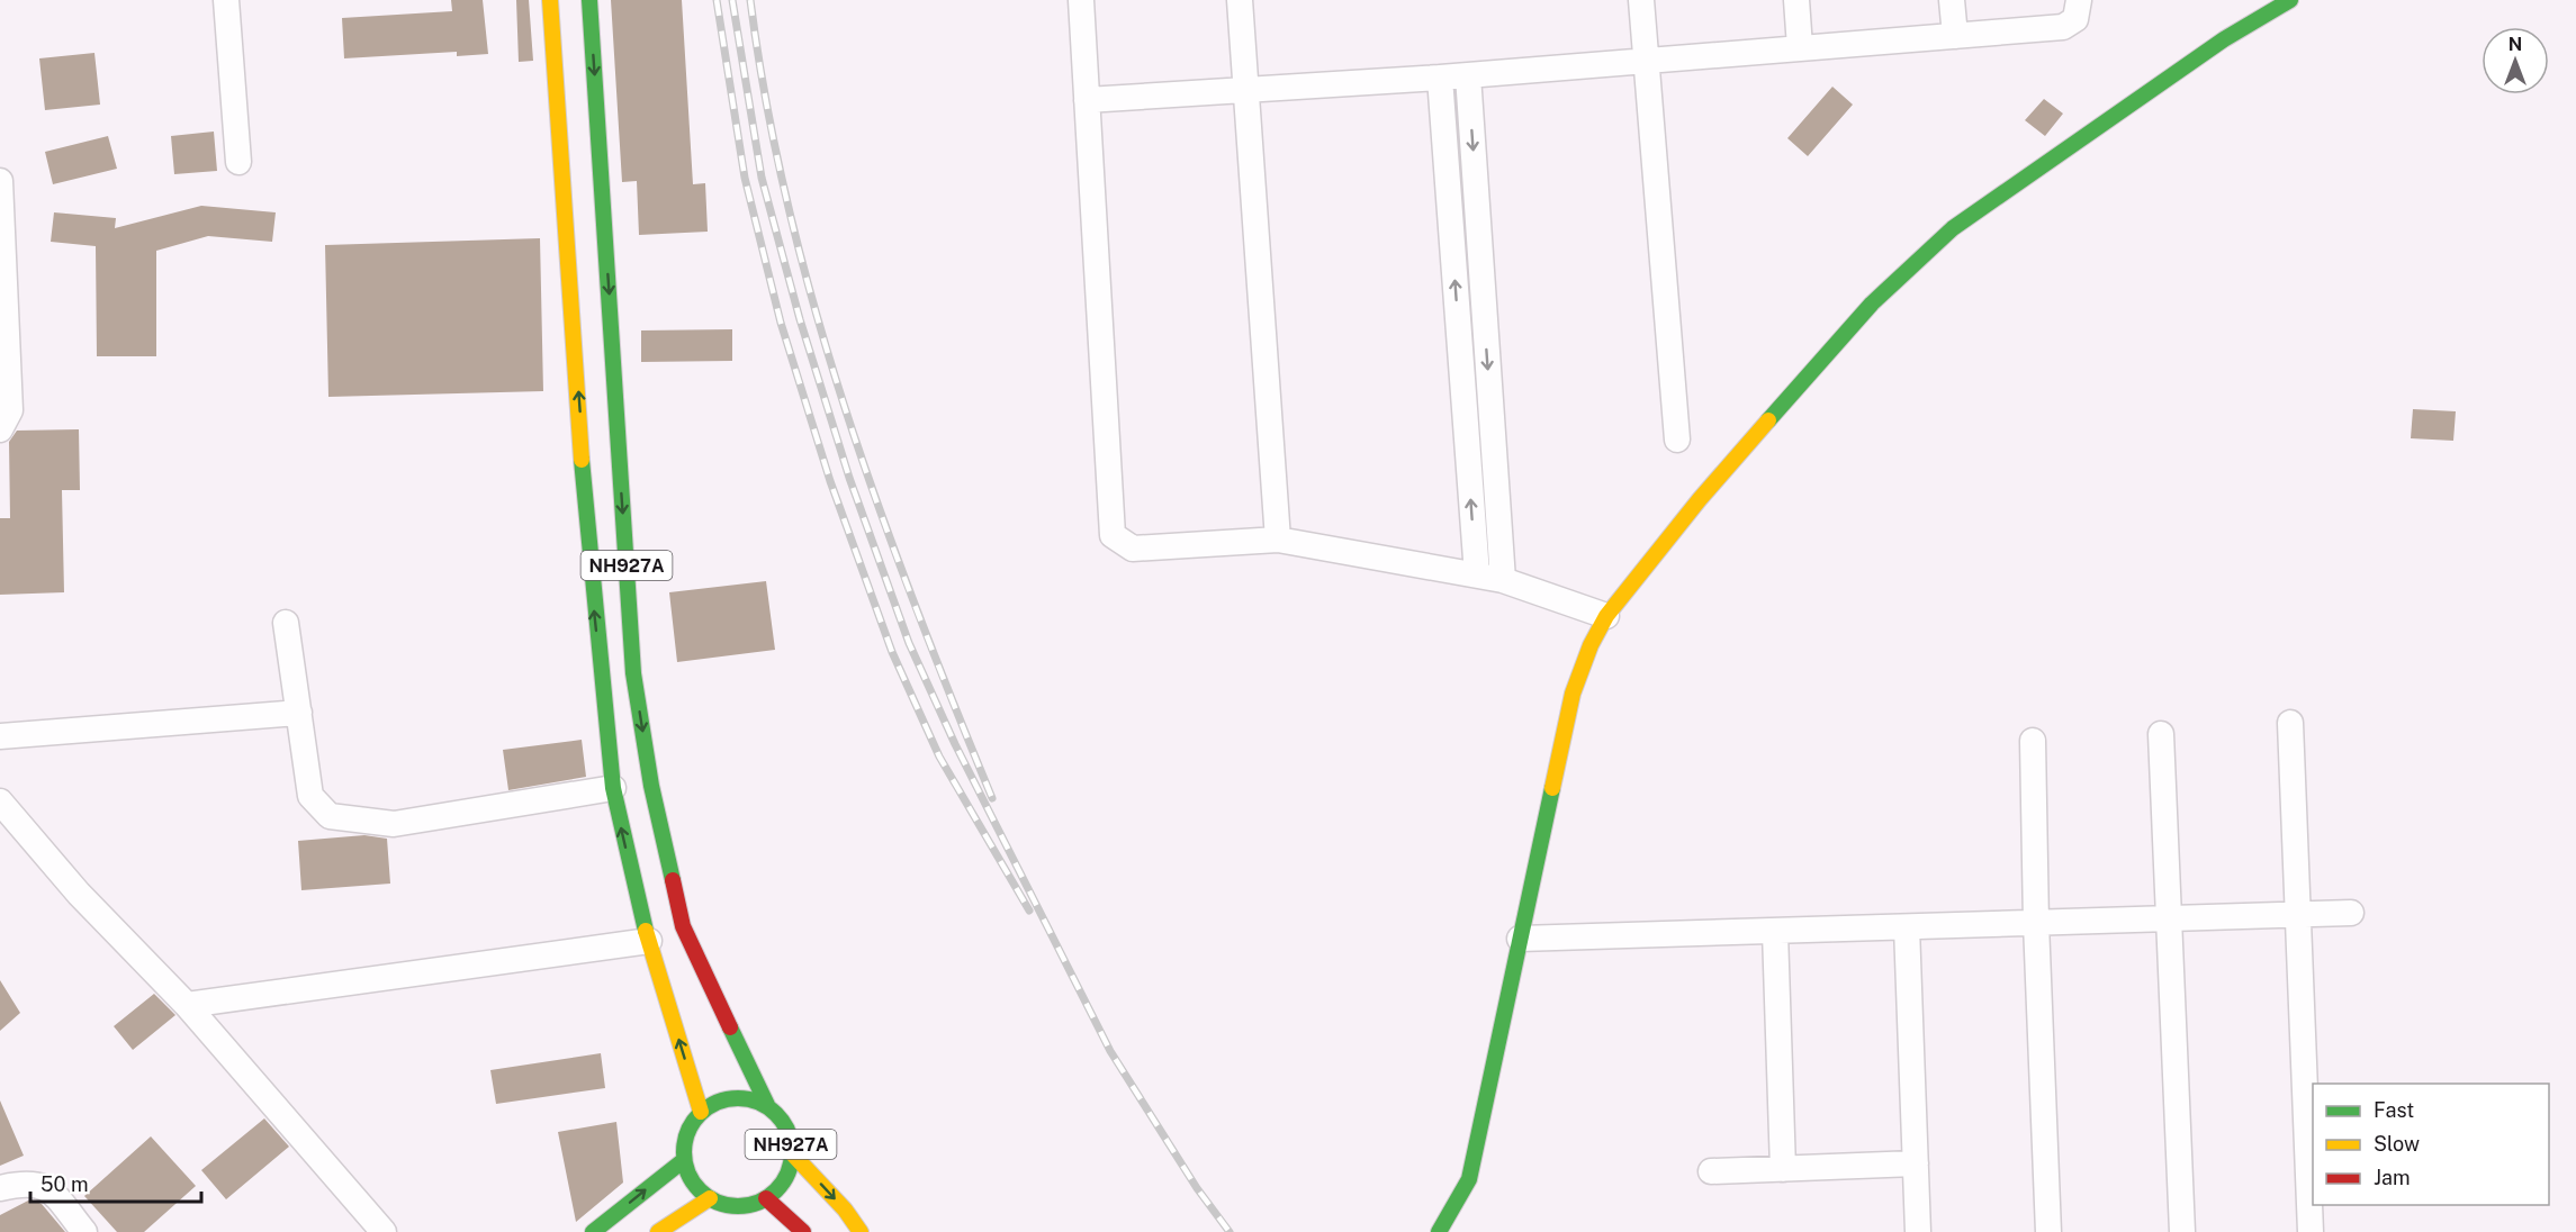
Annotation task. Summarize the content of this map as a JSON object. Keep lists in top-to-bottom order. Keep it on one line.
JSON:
{"streets":{"main road":["NH927A"]},"legend":["Fast","Slow","Jam"],"scale_bar":"50 m","north":"top"}
